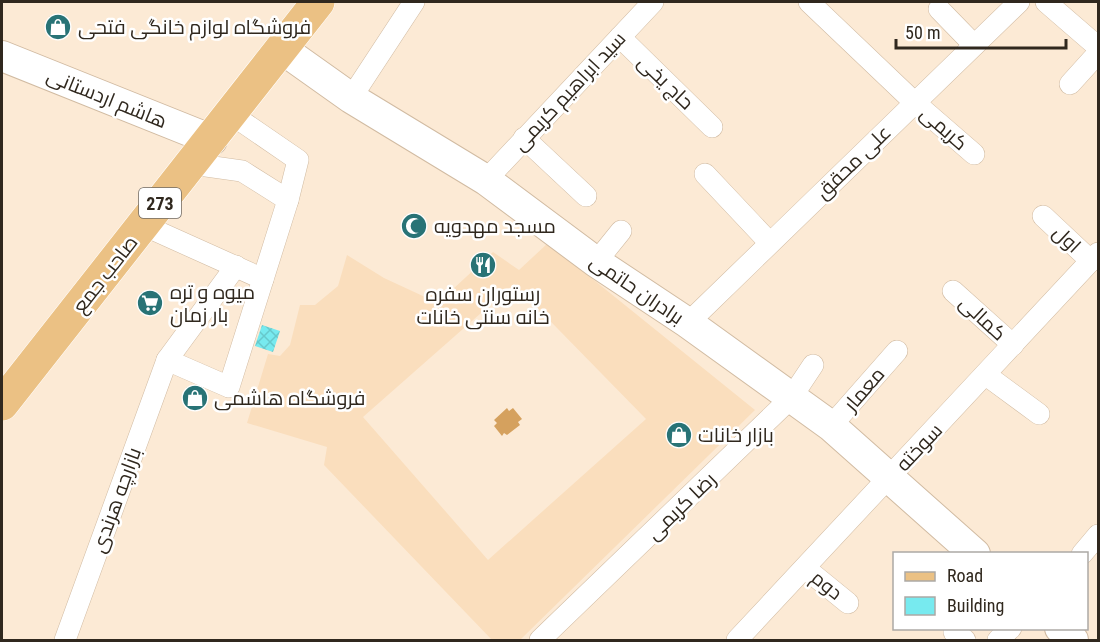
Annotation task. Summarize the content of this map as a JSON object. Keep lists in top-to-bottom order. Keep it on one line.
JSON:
{"streets":{"main road":["273","صاحب جمع"],"street":["حاج یخی","سید ابراهیم کریمی","هاشم اردستانی","کریمی","علی محقق","اول","برادران حاتمی","کمالی","معمار","سوخته","بازارچه هرندی","رضا کریمی","دوم"]},"crossings":[["حاج یخی","سید ابراهیم کریمی"],["سید ابراهیم کریمی","برادران حاتمی"],["هاشم اردستانی","صاحب جمع"],["کریمی","علی محقق"],["علی محقق","برادران حاتمی"],["اول","سوخته"],["صاحب جمع","برادران حاتمی"],["برادران حاتمی","معمار"],["برادران حاتمی","سوخته"],["برادران حاتمی","رضا کریمی"],["کمالی","سوخته"],["سوخته","دوم"]],"places":{"shop":["فروشگاه لوازم خانگی فتحی","فروشگاه هاشمی","بازار خانات"],"mosque":["مسجد مهدویه"],"restaurant":["رستوران سفره خانه سنتی خانات"],"supermarket":["میوه و تره بار زمان"]},"legend":["Road","Building"],"scale_bar":"50 m"}
